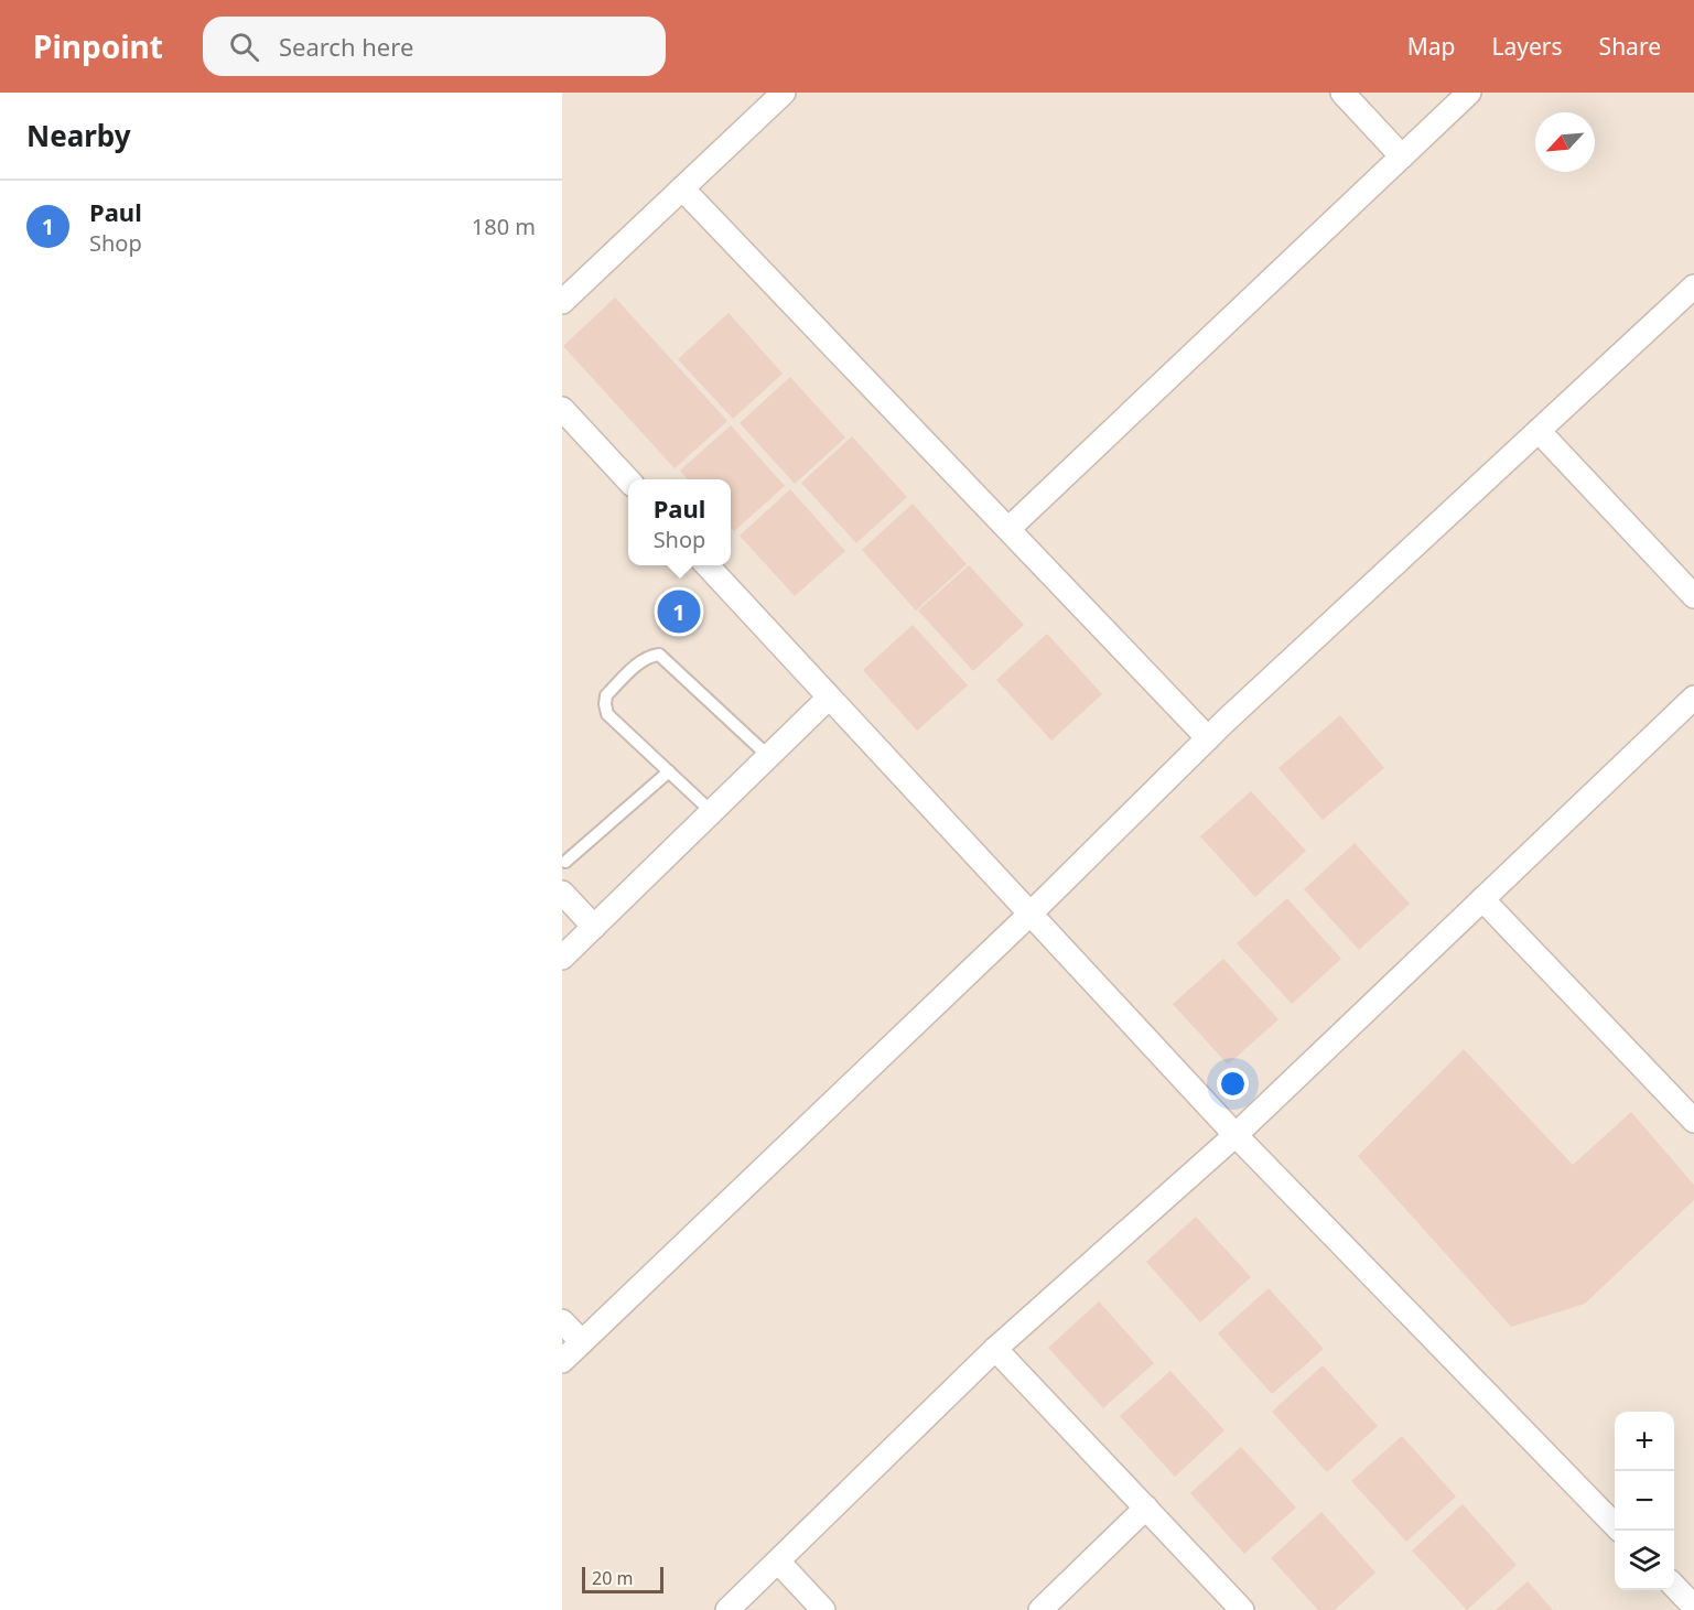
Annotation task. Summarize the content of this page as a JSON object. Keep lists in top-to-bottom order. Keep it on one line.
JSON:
{"scale_bar":"20 m","north":"bottom left","page":{"header":"Pinpoint","search":"Search here","nav":["Map","Layers","Share"],"heading":"Nearby","list":[{"mark":"1","name":"Paul","note":"Shop","value":"180 m"}],"popup":["Paul","Shop"],"pins":"1","map_buttons":["+","−"],"scale":"20 m"}}
